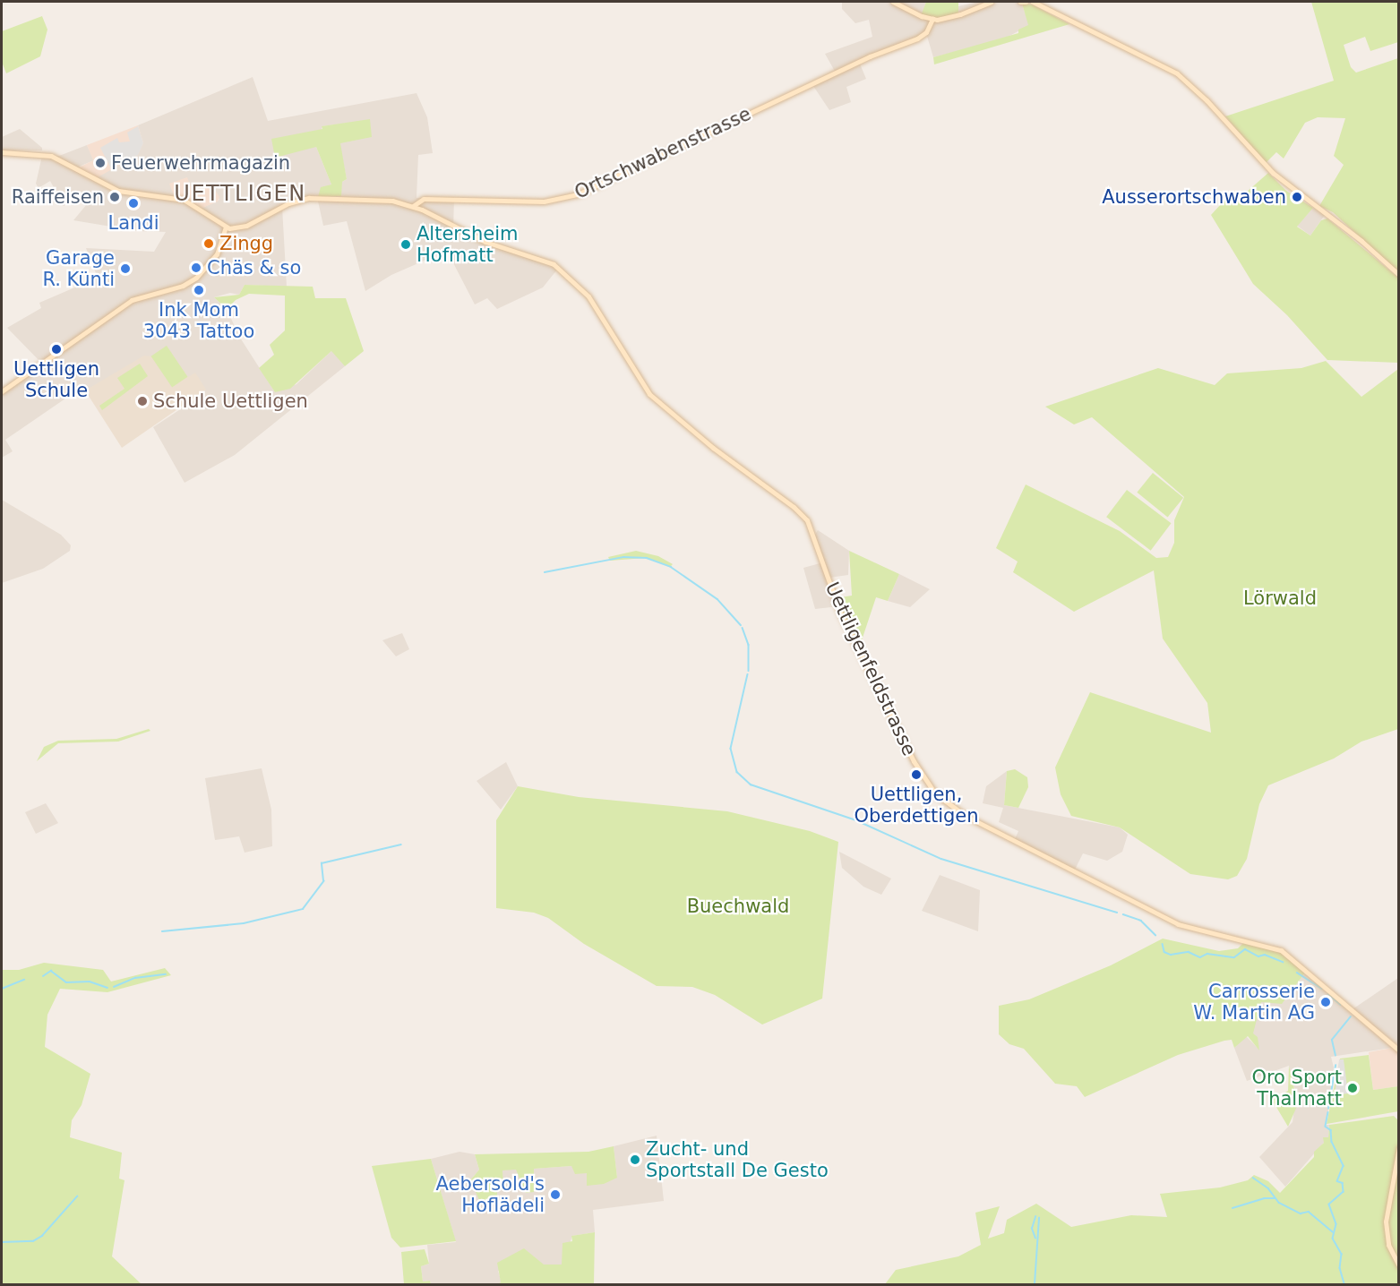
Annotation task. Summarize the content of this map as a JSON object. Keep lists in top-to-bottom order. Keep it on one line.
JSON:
{"streets":{"main road":["Ortschwabenstrasse","Uettligenfeldstrasse"]},"crossings":[["Ortschwabenstrasse","Uettligenfeldstrasse"]],"districts":["UETTLIGEN"],"parks":["Lörwald","Buechwald"],"places":["Feuerwehrmagazin","Raiffeisen","Ausserortschwaben","Landi","Zingg","Altersheim Hofmatt","Chäs & so","Garage R. Künti","Ink Mom 3043 Tattoo","Uettligen Schule","Schule Uettligen","Uettligen, Oberdettigen","Carrosserie W. Martin AG","Oro Sport Thalmatt","Zucht- und Sportstall De Gesto","Aebersold's Hoflädeli"]}
